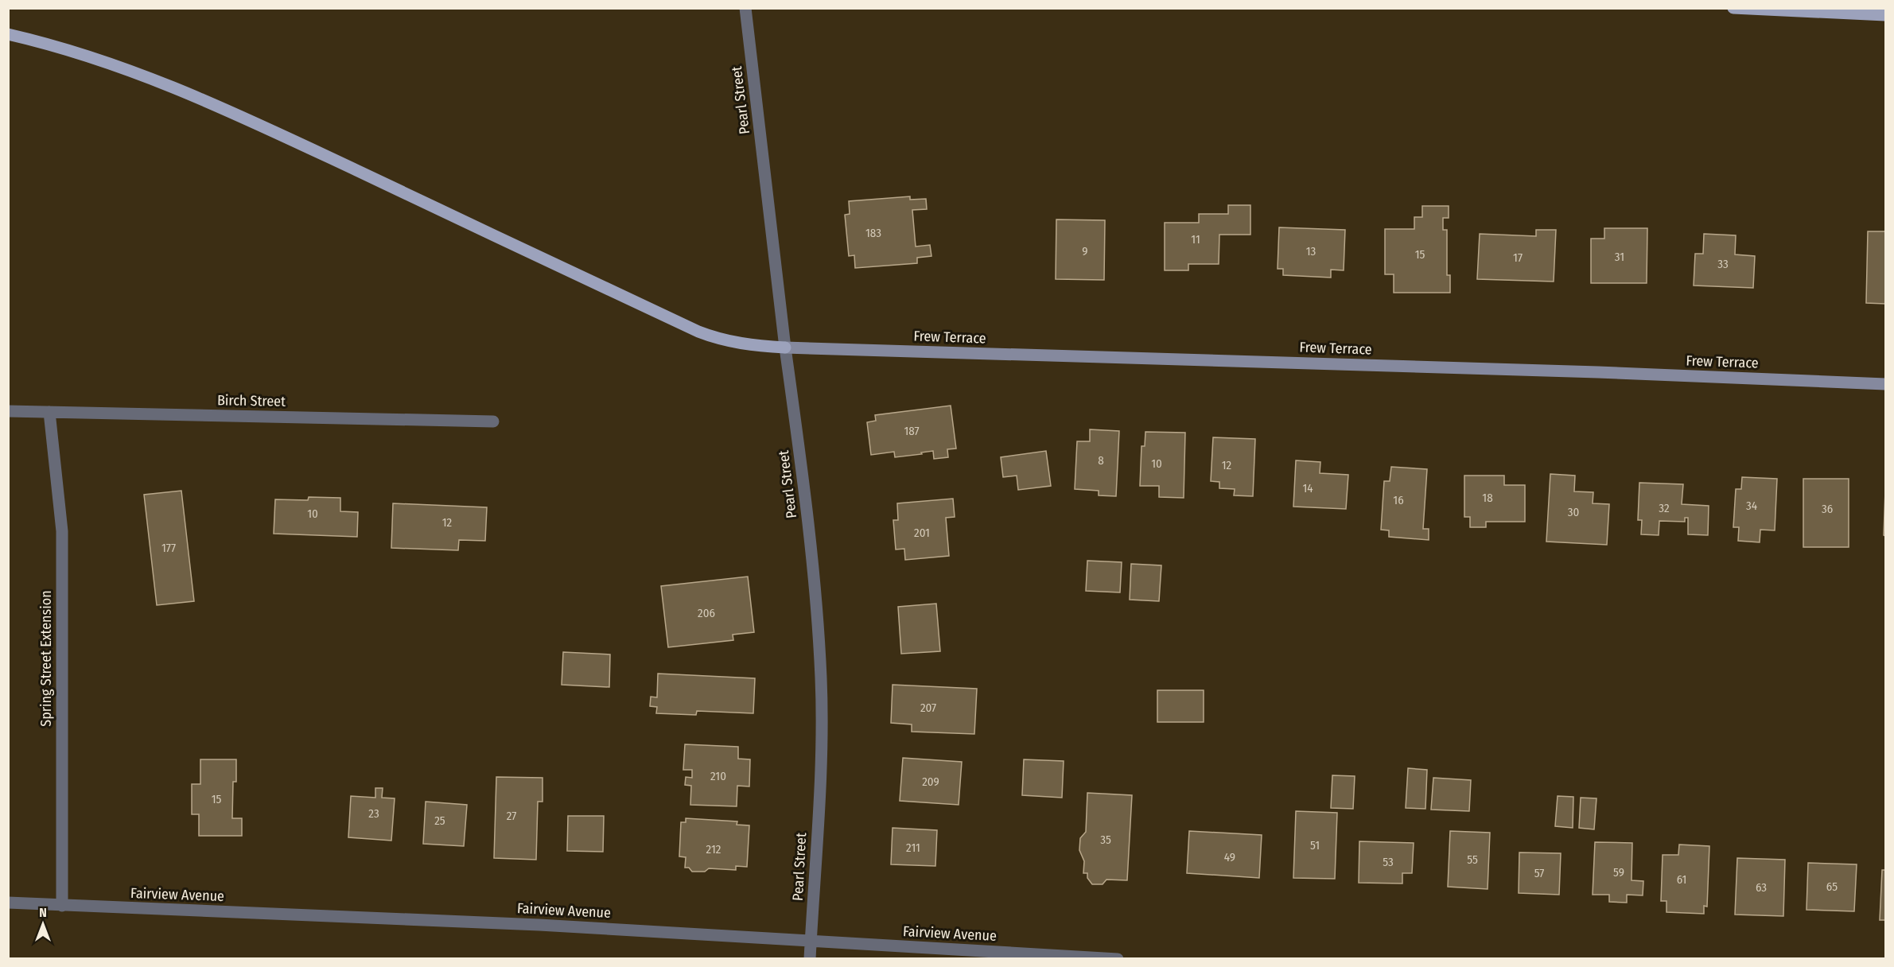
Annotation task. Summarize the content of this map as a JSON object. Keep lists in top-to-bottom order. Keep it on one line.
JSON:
{"streets":{"main road":["Frew Terrace"],"street":["Pearl Street","Birch Street","Spring Street Extension","Fairview Avenue"]},"crossings":[["Pearl Street","Frew Terrace"],["Pearl Street","Fairview Avenue"],["Birch Street","Spring Street Extension"],["Spring Street Extension","Fairview Avenue"]],"house_numbers":["183","11","9","13","15","31","17","33","187","8","10","12","14","18","16","34","32","36","30","10","12","201","177","206","207","210","209","15","23","27","25","35","51","211","212","49","55","53","59","57","61","65","63"],"north":"top"}
